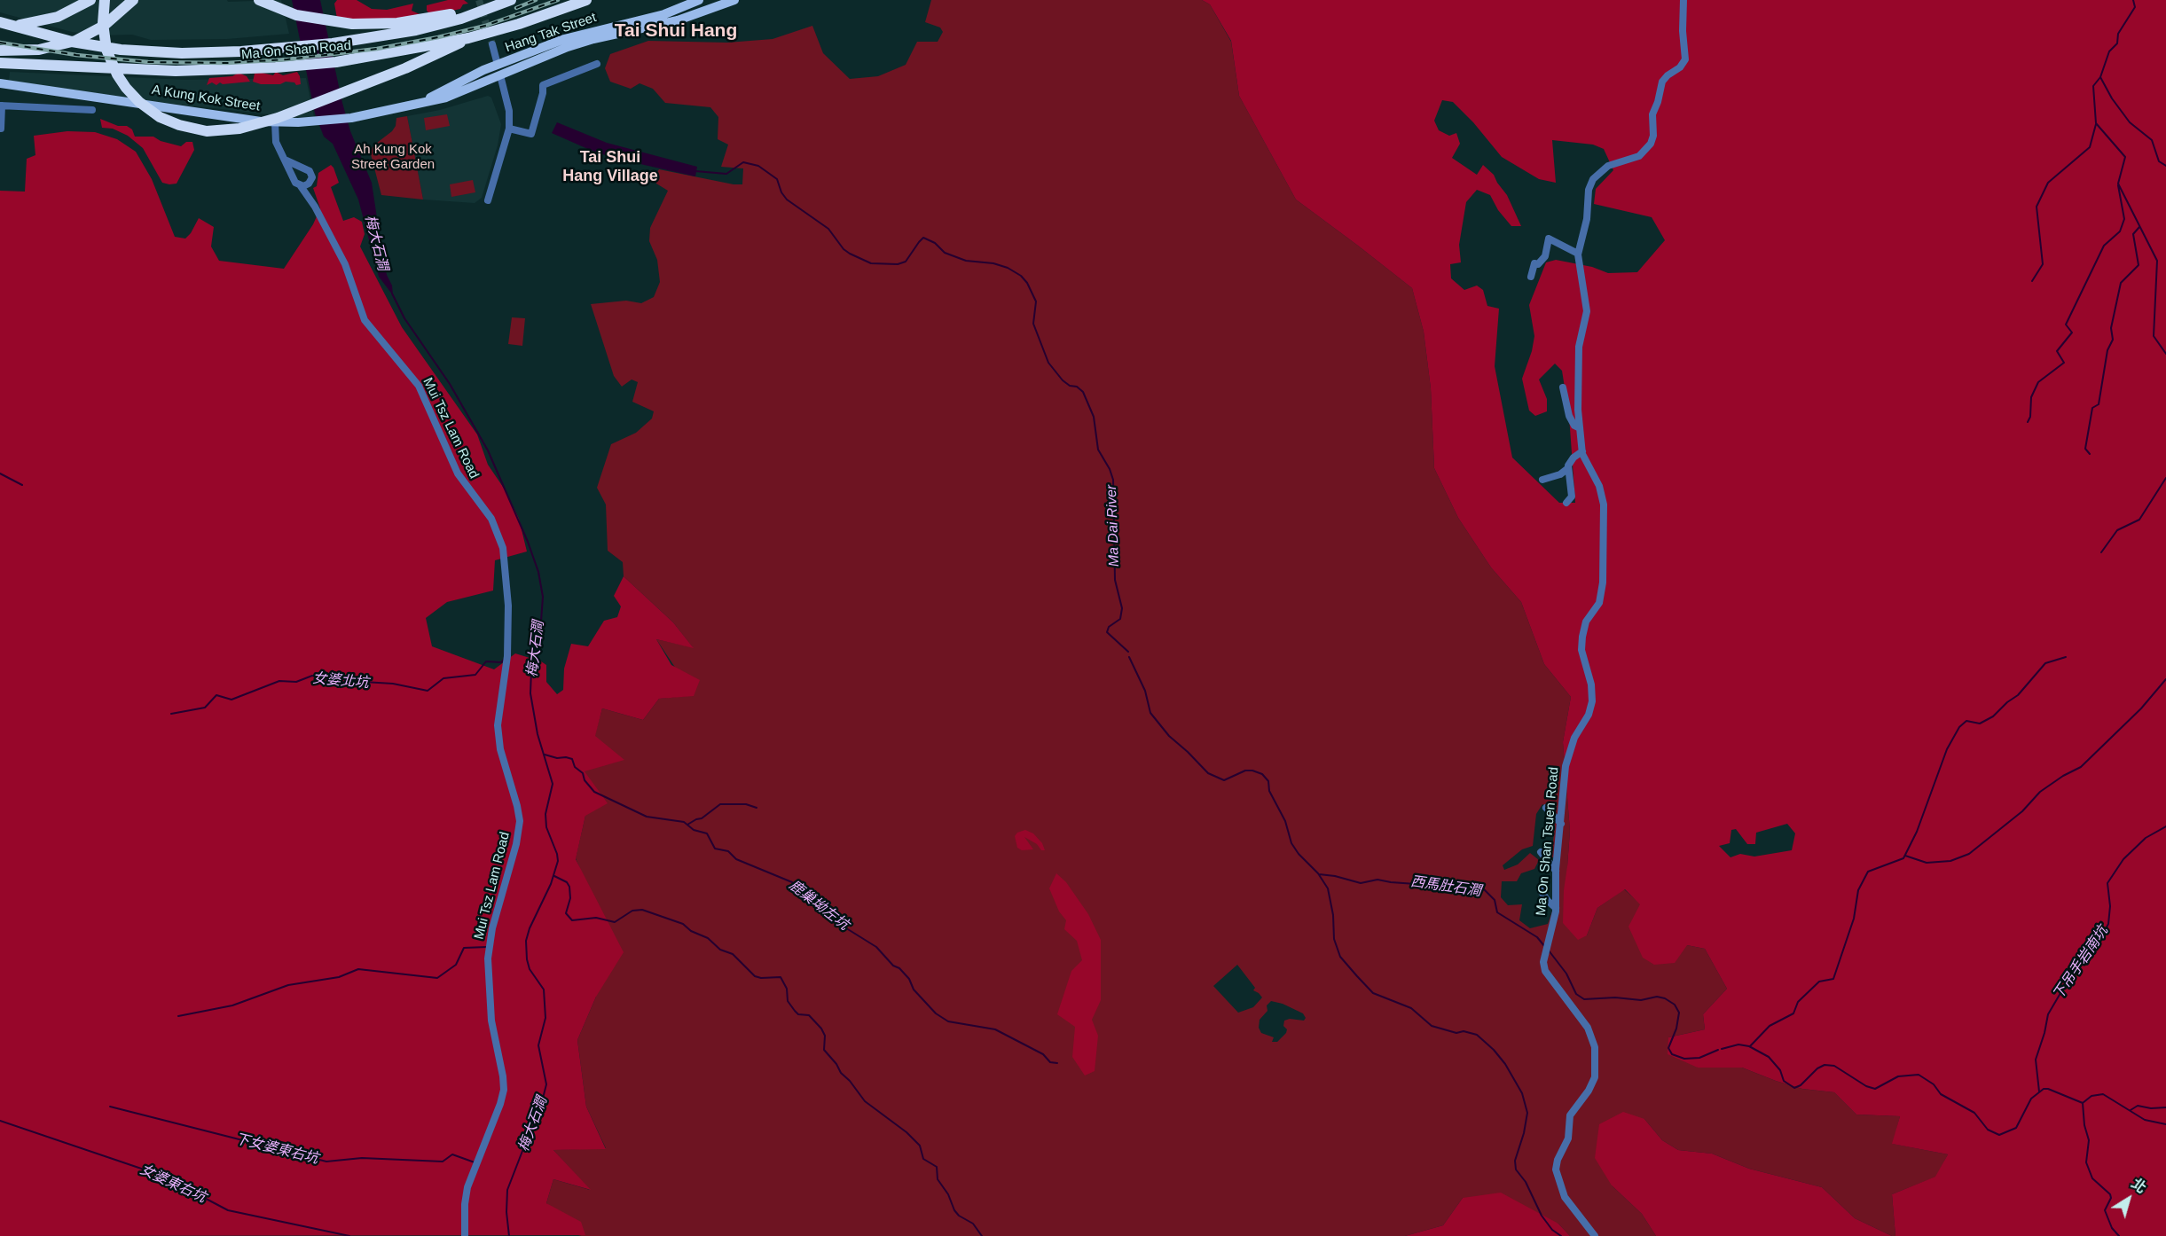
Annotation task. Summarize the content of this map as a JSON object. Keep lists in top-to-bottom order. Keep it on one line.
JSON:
{"streets":{"highway":["Ma On Shan Road"],"main road":["Hang Tak Street","A Kung Kok Street"],"street":["Mui Tsz Lam Road","Ma On Shan Tsuen Road"]},"crossings":[["Hang Tak Street","A Kung Kok Street"],["A Kung Kok Street","Mui Tsz Lam Road"]],"districts":["Tai Shui Hang","Tai Shui Hang Village"],"water":["梅大石澗","Ma Dai River","女婆北坑","西馬肚石澗","鹿巢坳左坑","下吊手岩南坑","下女婆東右坑","女婆東右坑"],"parks":["Ah Kung Kok Street Garden"],"north":"top right"}
